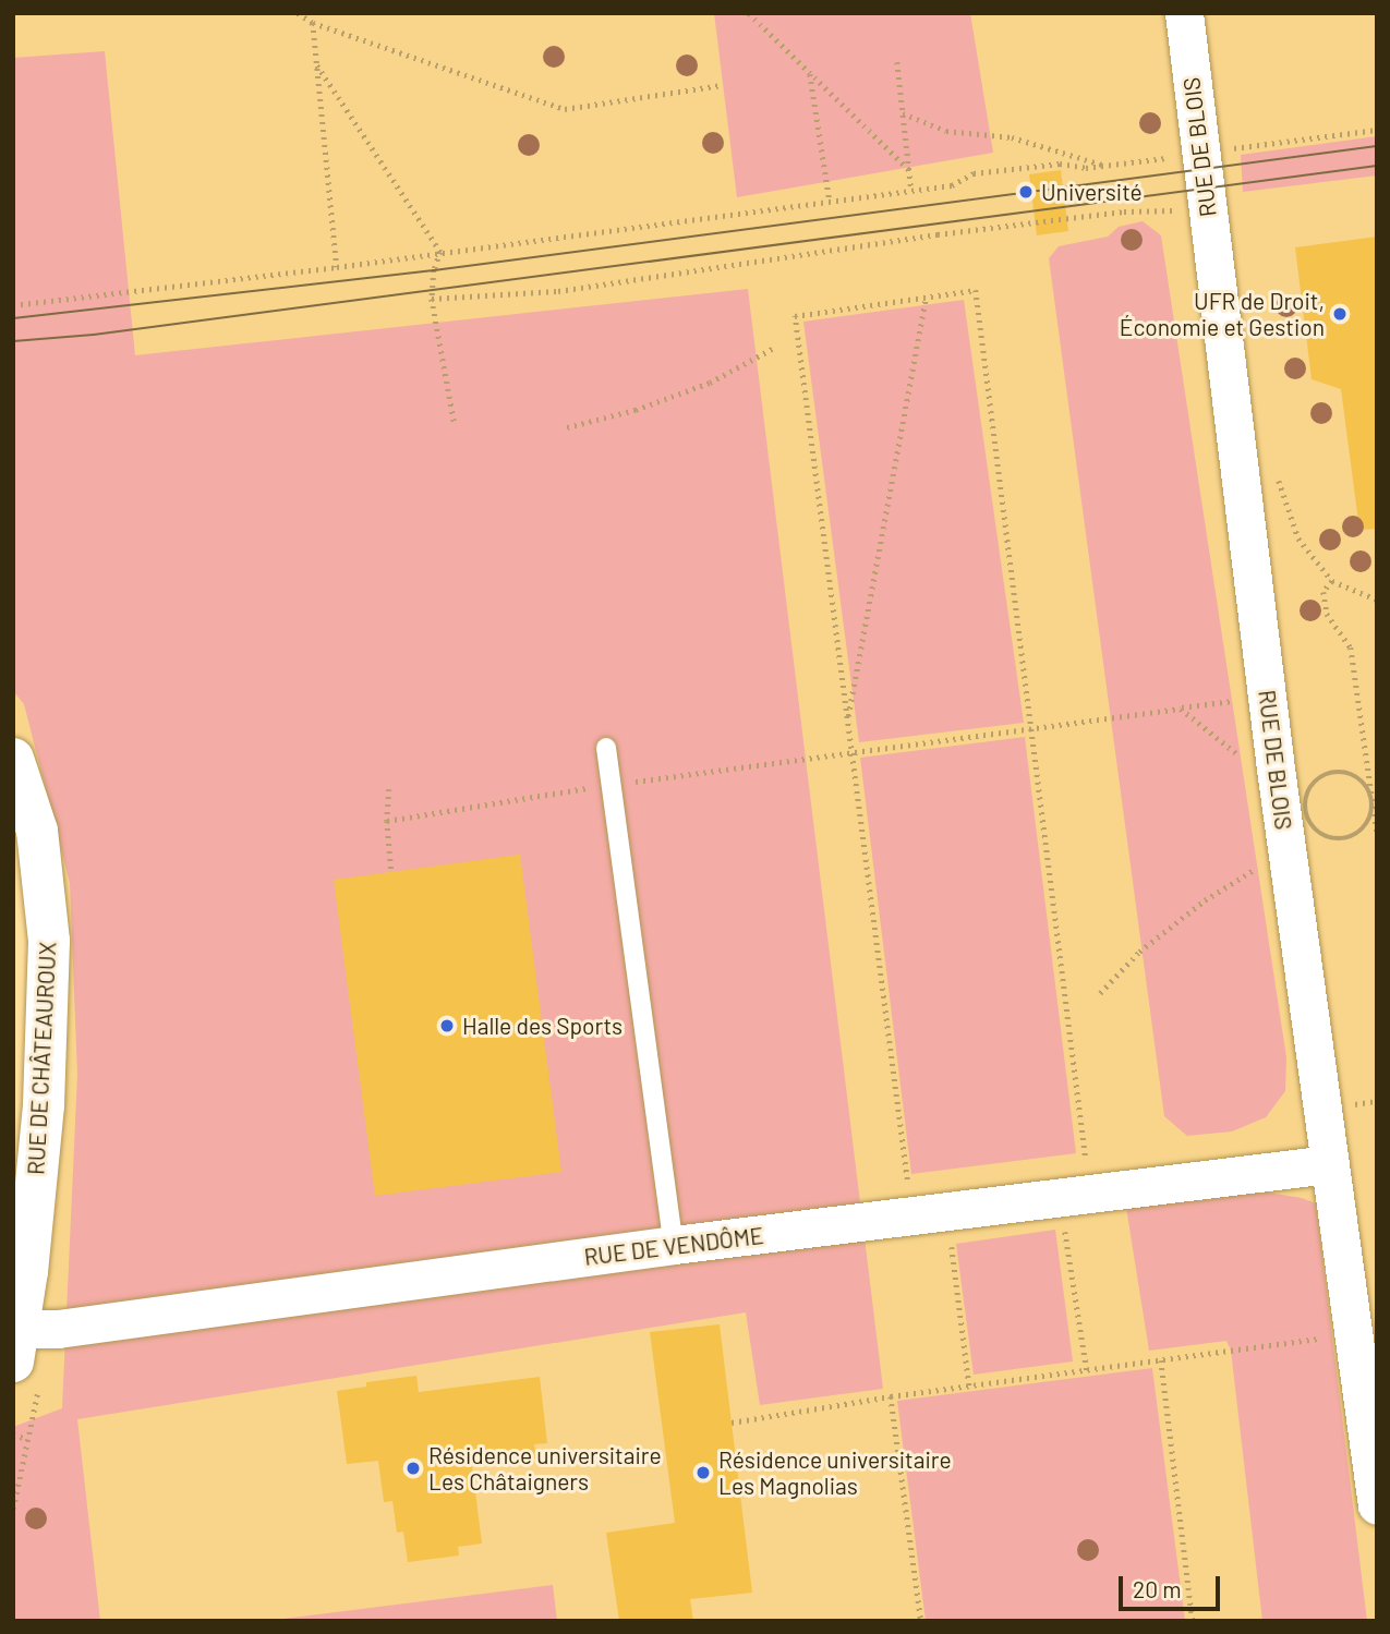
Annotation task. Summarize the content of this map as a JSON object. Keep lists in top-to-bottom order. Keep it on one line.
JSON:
{"streets":{"street":["RUE DE BLOIS","RUE DE CHÂTEAUROUX","RUE DE VENDÔME"]},"crossings":[["RUE DE BLOIS","RUE DE VENDÔME"],["RUE DE CHÂTEAUROUX","RUE DE VENDÔME"]],"places":["Université","UFR de Droit, Économie et Gestion","Halle des Sports","Résidence universitaire Les Châtaigners","Résidence universitaire Les Magnolias"],"scale_bar":"20 m"}
